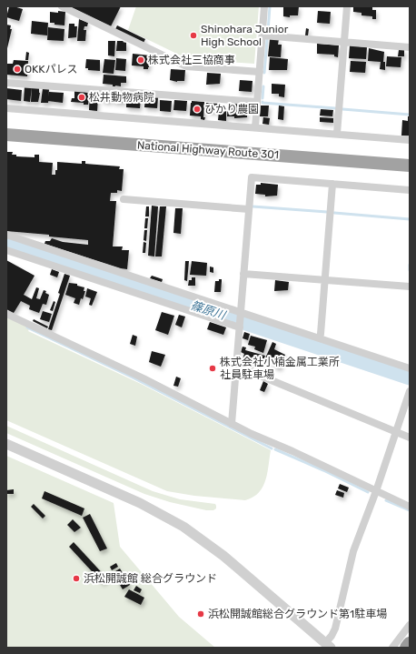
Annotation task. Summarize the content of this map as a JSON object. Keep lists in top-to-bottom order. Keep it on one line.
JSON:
{"streets":{"highway":["National Highway Route 301"]},"water":["篠原川"],"places":["Shinohara Junior High School","株式会社三協商事","OKKパレス","松井動物病院","ひかり農園","株式会社小楠金属工業所 社員駐車場","浜松開誠館 総合グラウンド","浜松開誠館総合グラウンド第1駐車場"]}
